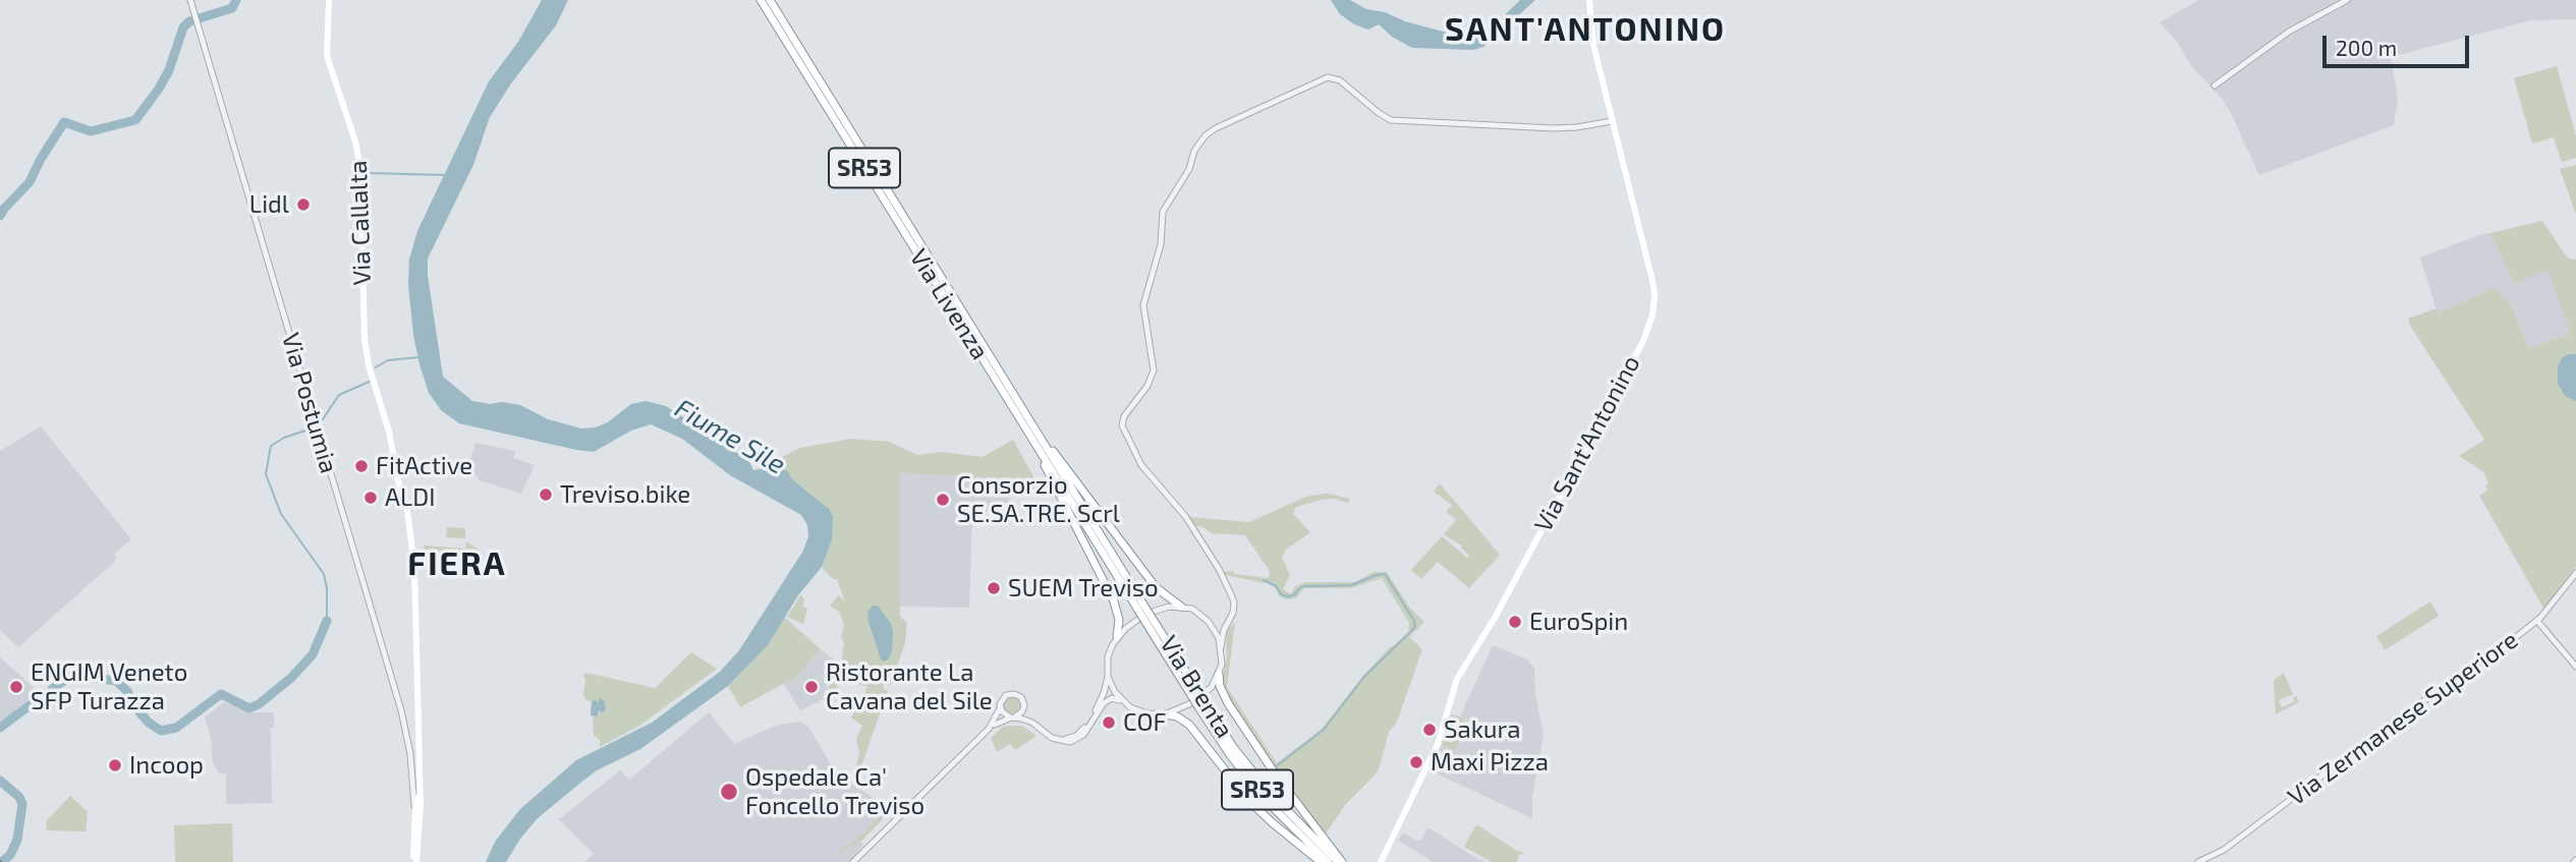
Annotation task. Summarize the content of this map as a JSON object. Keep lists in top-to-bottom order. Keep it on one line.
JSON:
{"streets":{"highway":["SR53","Via Livenza","Via Brenta"],"main road":["Via Callalta","Via Sant'Antonino"],"street":["Via Postumia","Via Zermanese Superiore"]},"crossings":[["Via Livenza","Via Brenta"]],"districts":["SANT'ANTONINO","FIERA"],"water":["Fiume Sile"],"places":["Lidl","FitActive","Treviso.bike","ALDI","Consorzio SE.SA.TRE. Scrl","SUEM Treviso","EuroSpin","ENGIM Veneto SFP Turazza","Ristorante La Cavana del Sile","COF","Sakura","Maxi Pizza","Incoop","Ospedale Ca' Foncello Treviso"],"scale_bar":"200 m"}
